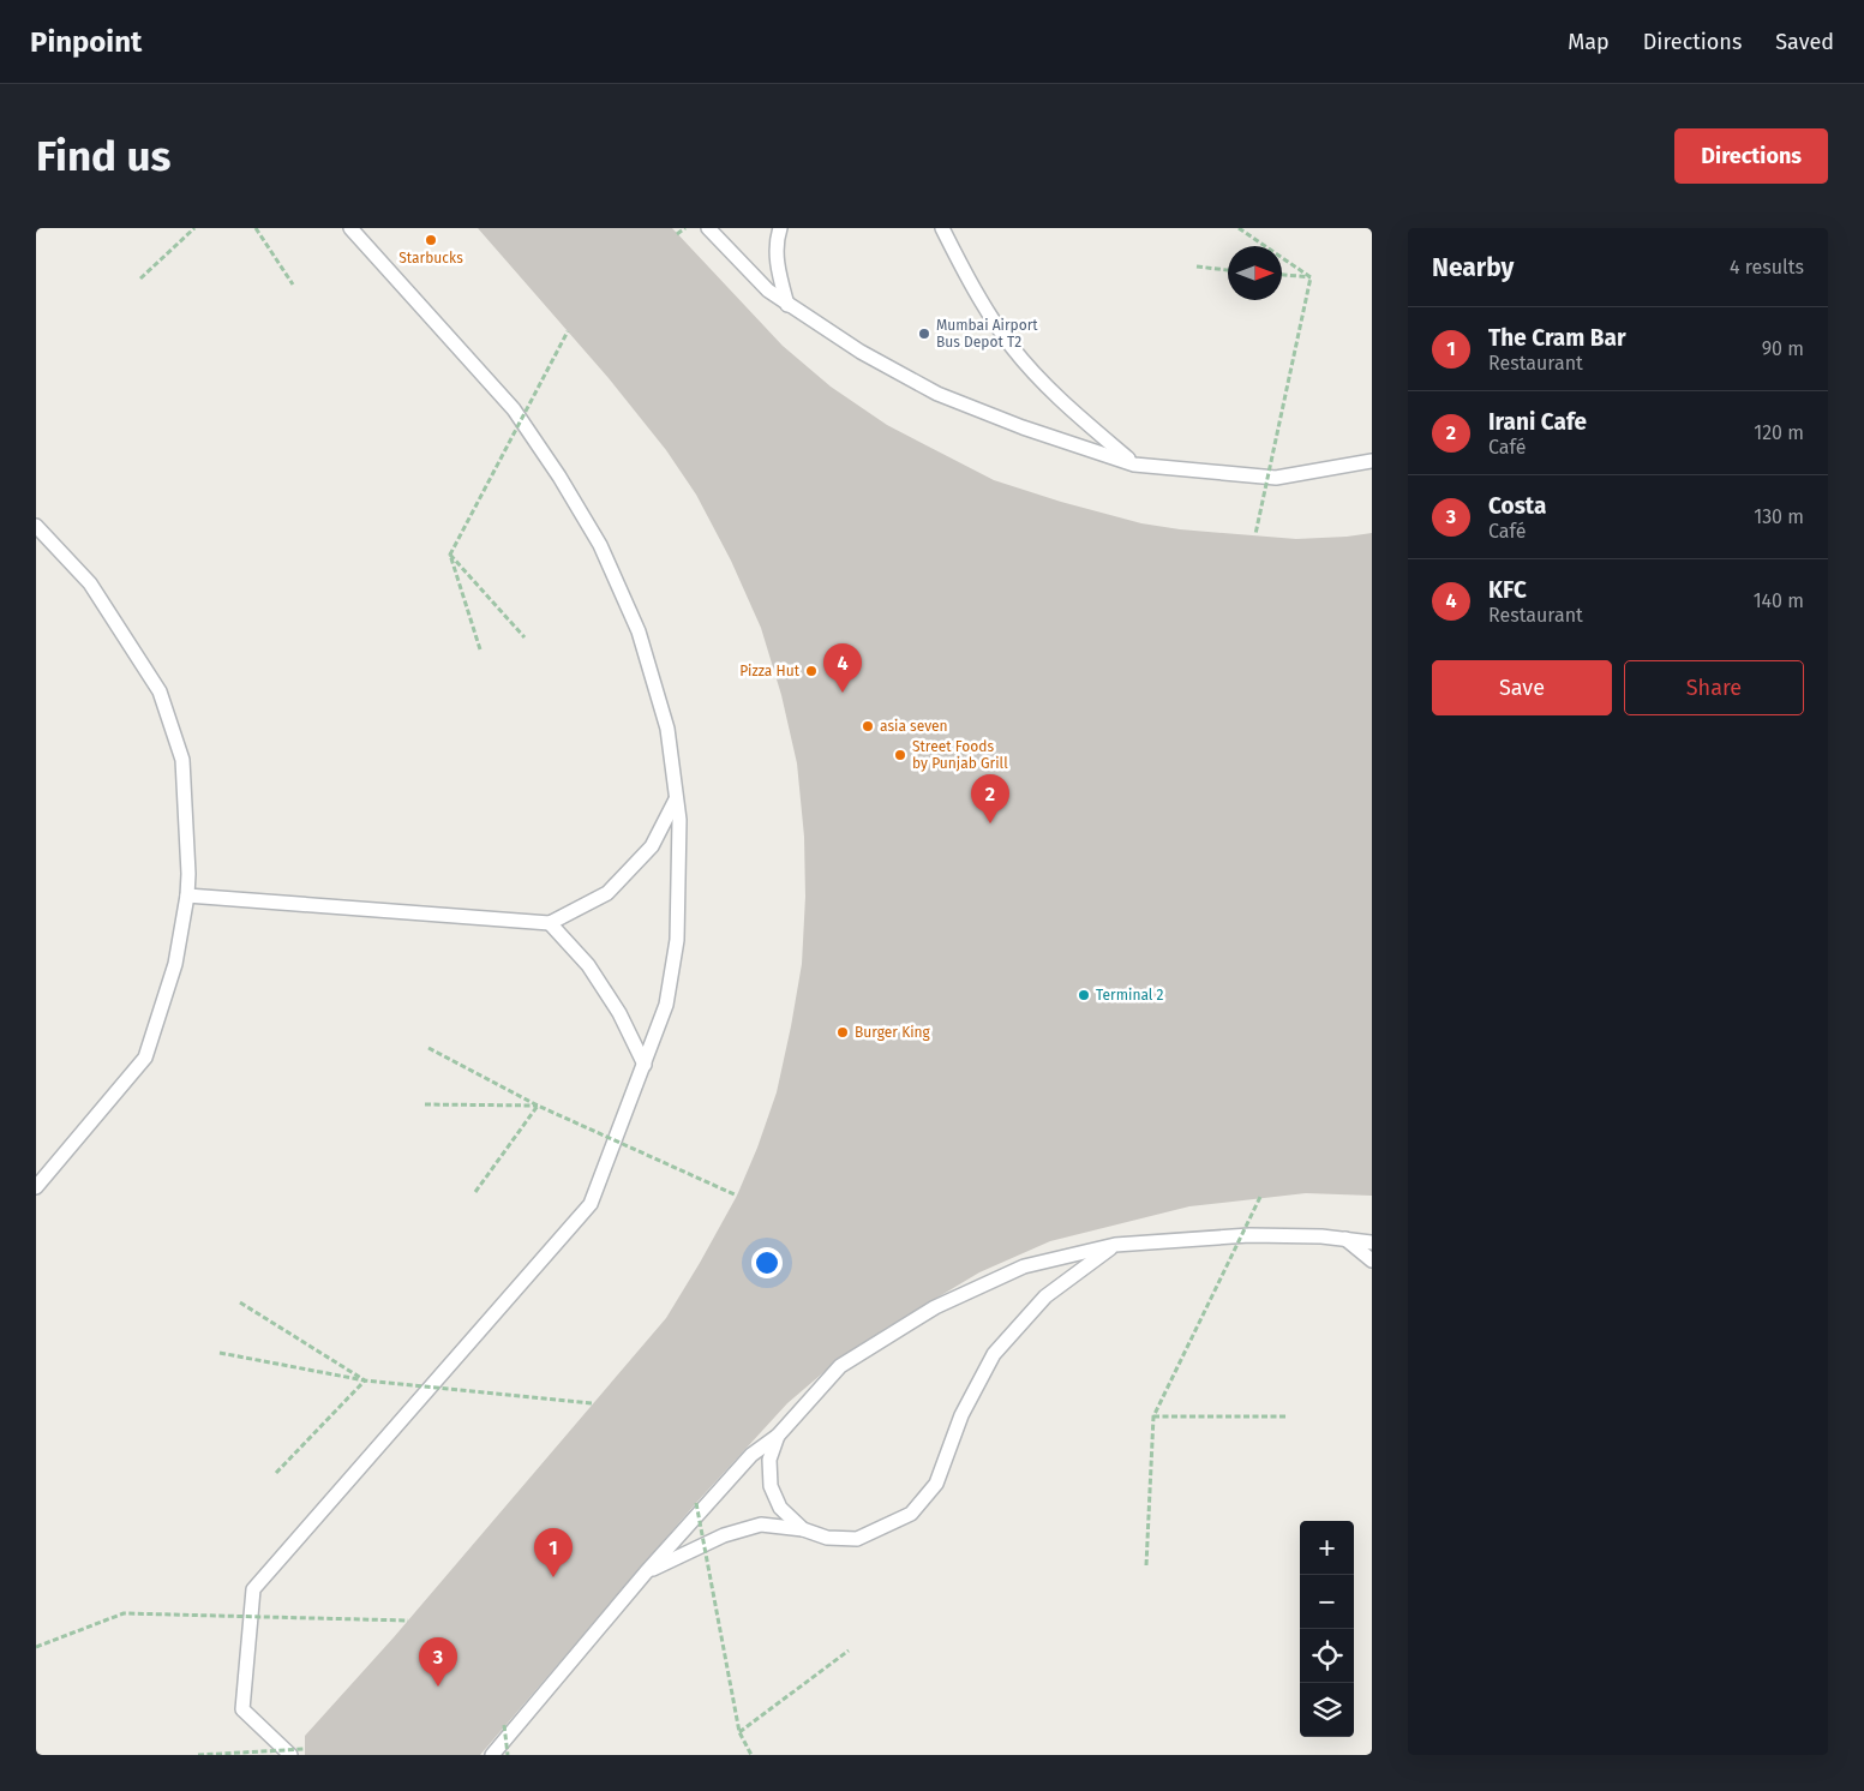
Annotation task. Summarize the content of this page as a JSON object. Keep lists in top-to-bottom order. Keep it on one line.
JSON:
{"places":["Starbucks","Mumbai Airport Bus Depot T2","Pizza Hut","asia seven","Street Foods by Punjab Grill","Terminal 2","Burger King"],"north":"right","page":{"header":"Pinpoint","nav":["Map","Directions","Saved"],"buttons":["Directions",["Save","Share"]],"title":"Find us","heading":["Nearby","4 results"],"list":[{"mark":"1","name":"The Cram Bar","note":"Restaurant","value":"90 m"},{"mark":"2","name":"Irani Cafe","note":"Café","value":"120 m"},{"mark":"3","name":"Costa","note":"Café","value":"130 m"},{"mark":"4","name":"KFC","note":"Restaurant","value":"140 m"}],"pins":["4","2","1","3"],"map_buttons":["+","−"]}}
